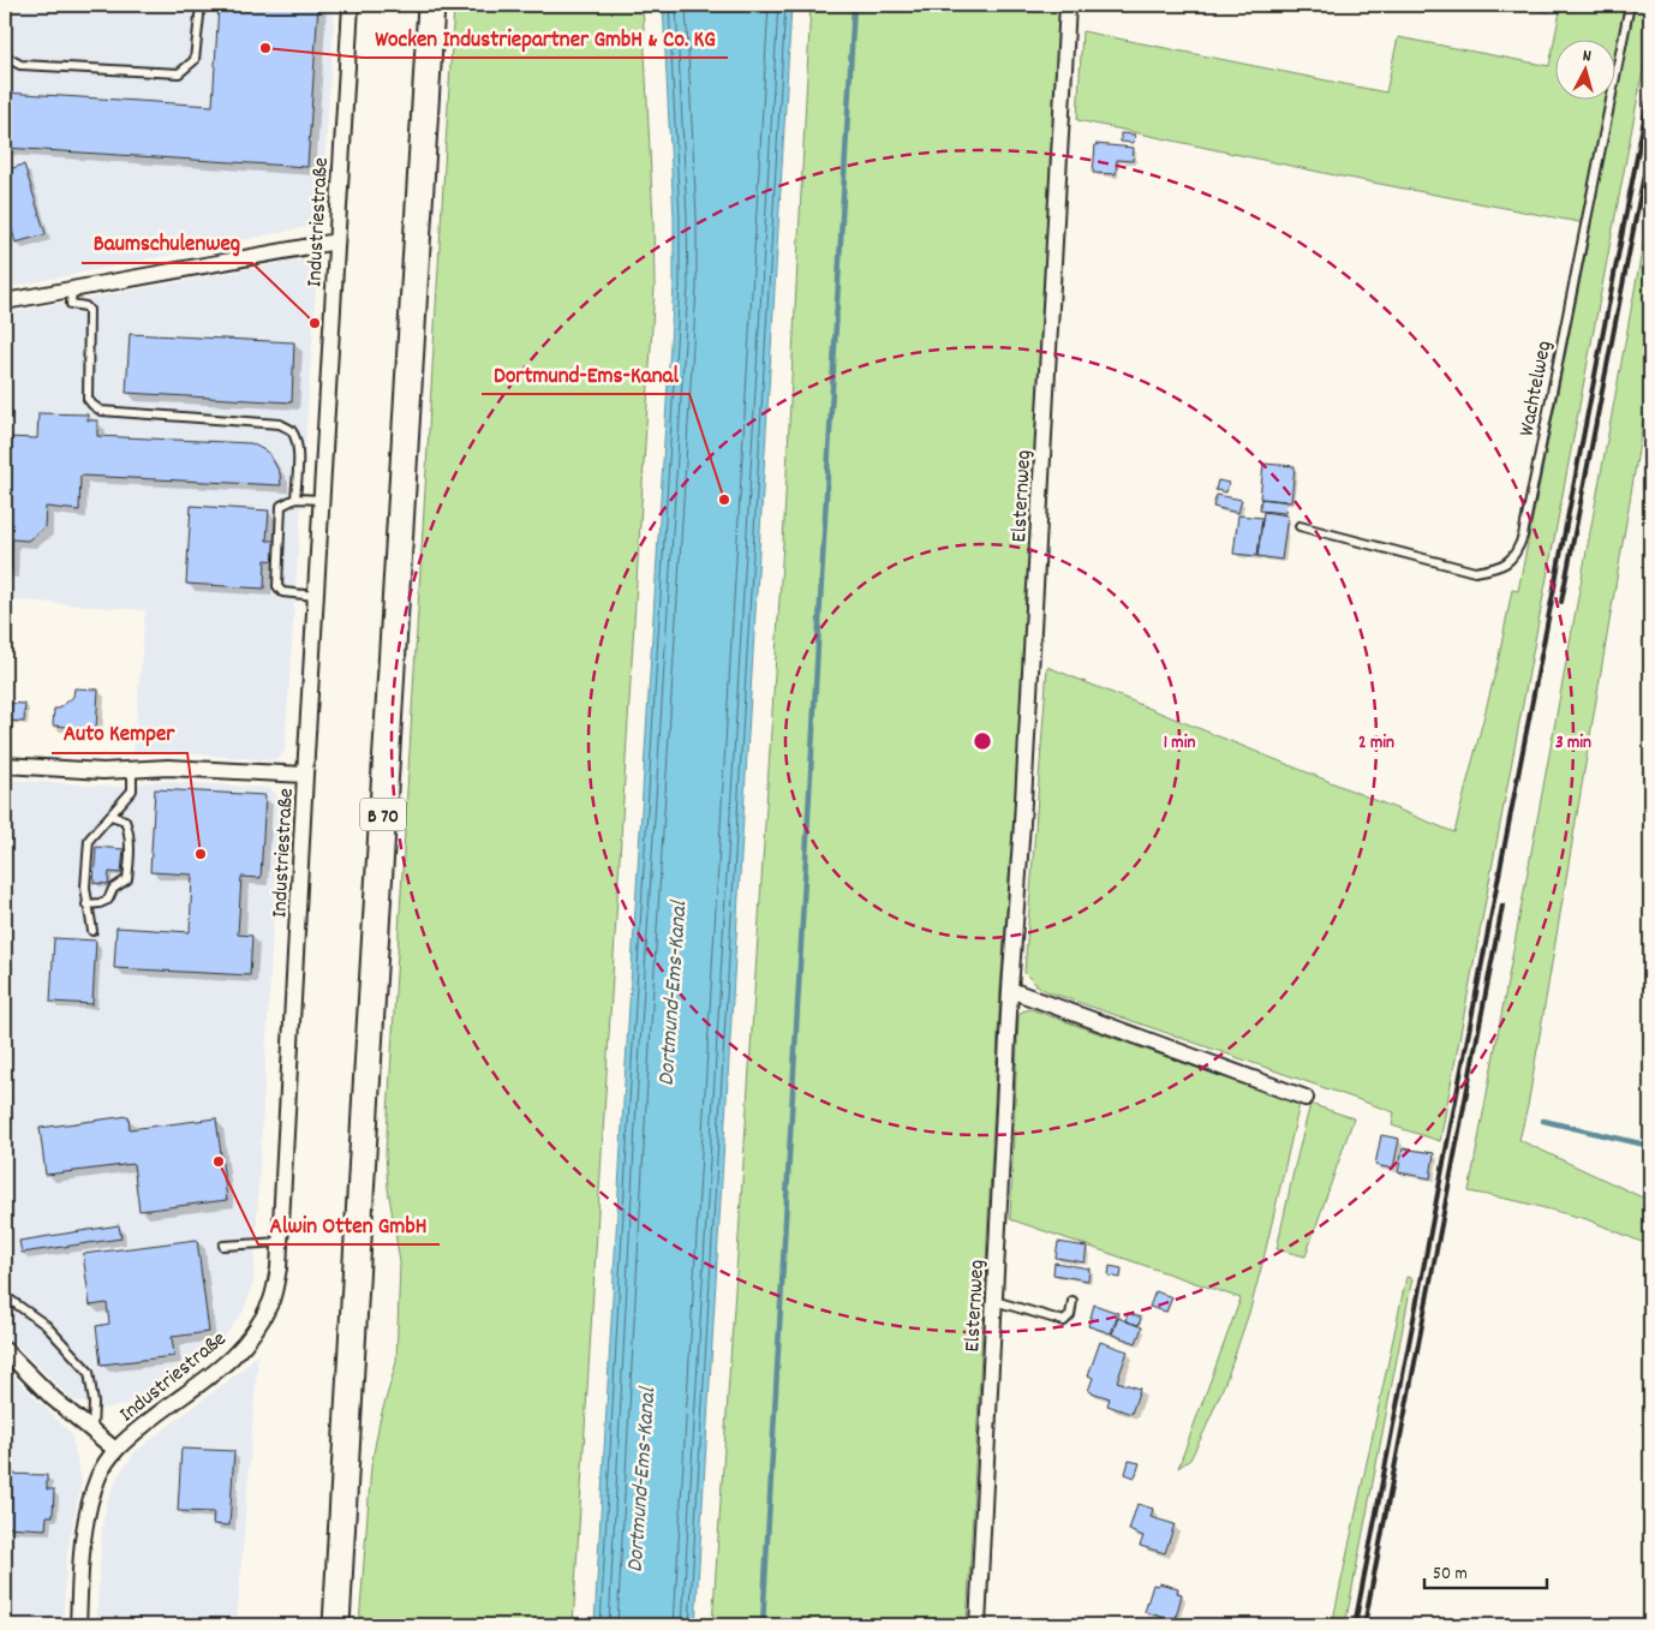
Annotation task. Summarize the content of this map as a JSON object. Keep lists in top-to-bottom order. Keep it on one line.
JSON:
{"streets":{"main road":["B 70"],"street":["Industriestraße","Elsternweg"],"lane":["Wachtelweg"]},"water":["Dortmund-Ems-Kanal"],"places":["Wocken Industriepartner GmbH & Co. KG","Baumschulenweg","Dortmund-Ems-Kanal","Auto Kemper","Alwin Otten GmbH"],"scale_bar":"50 m","north":"top","rings":["1 min","2 min","3 min"]}
